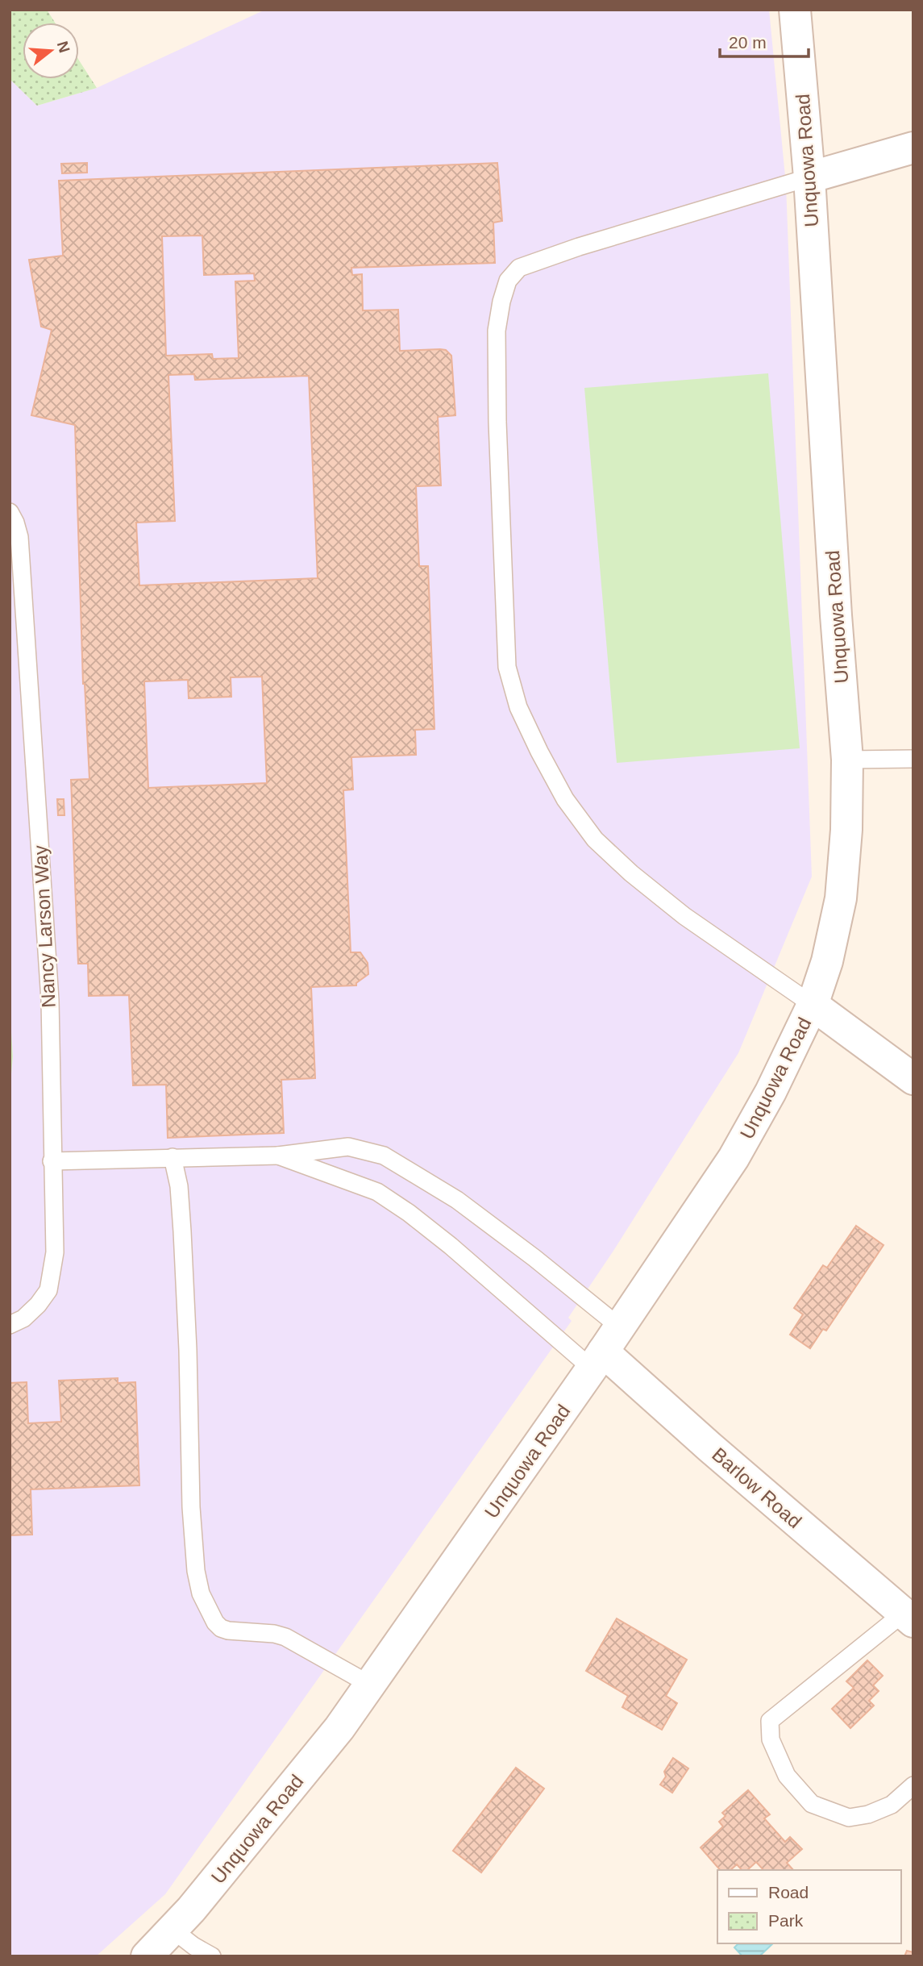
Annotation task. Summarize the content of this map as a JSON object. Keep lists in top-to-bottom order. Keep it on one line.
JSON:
{"streets":{"street":["Unquowa Road","Barlow Road"],"lane":["Nancy Larson Way"]},"crossings":[["Unquowa Road","Barlow Road"]],"legend":["Road","Park"],"scale_bar":"20 m","north":"right"}
